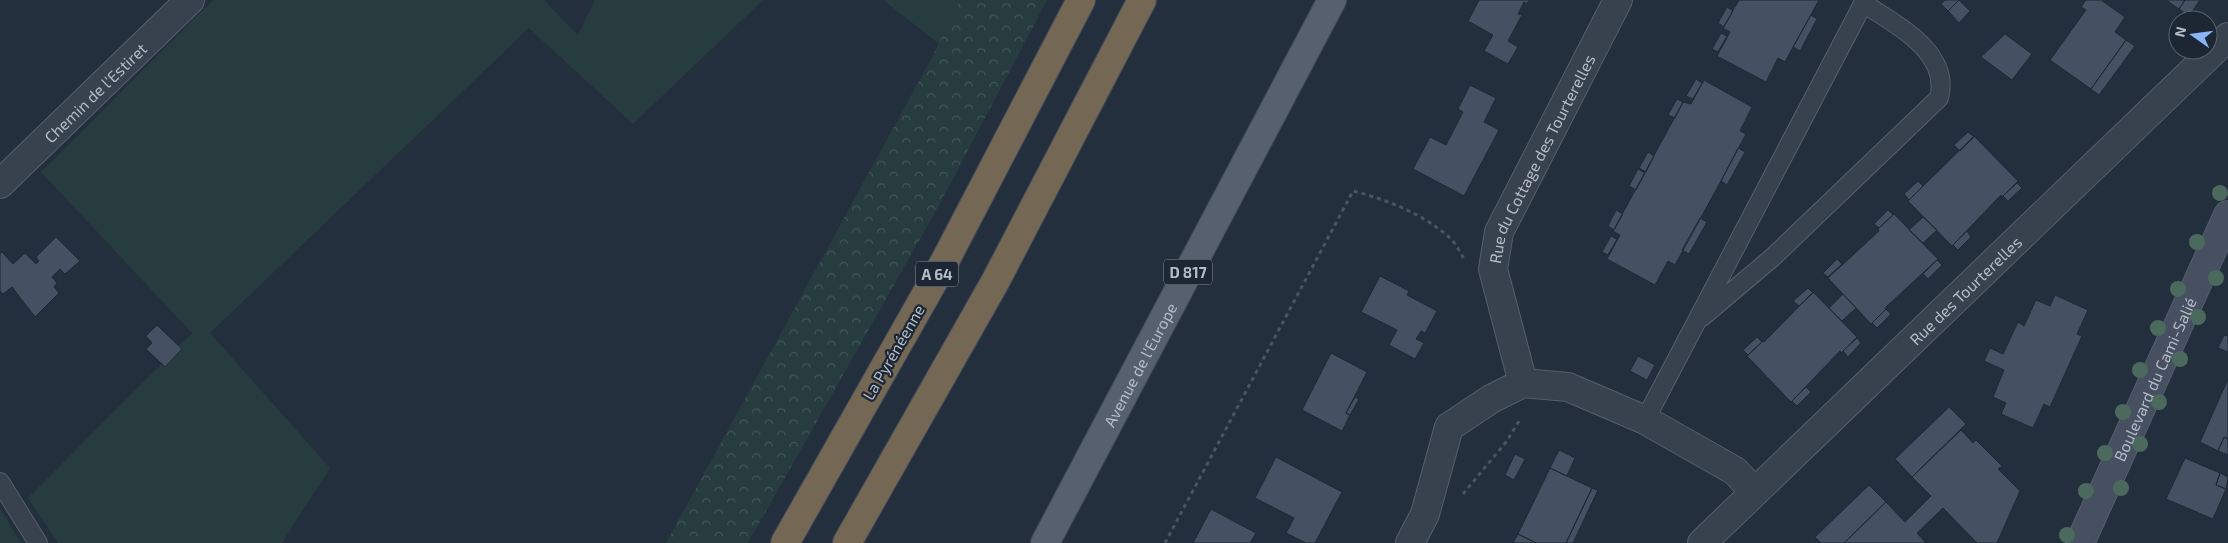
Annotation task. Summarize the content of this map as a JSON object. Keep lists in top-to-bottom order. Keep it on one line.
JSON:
{"streets":{"highway":["A 64","La Pyrénéenne"],"main road":["D 817","Avenue de l'Europe"],"street":["Chemin de l'Estiret","Rue du Cottage des Tourterelles","Rue des Tourterelles","Boulevard du Cami-Salié"]},"north":"left"}
